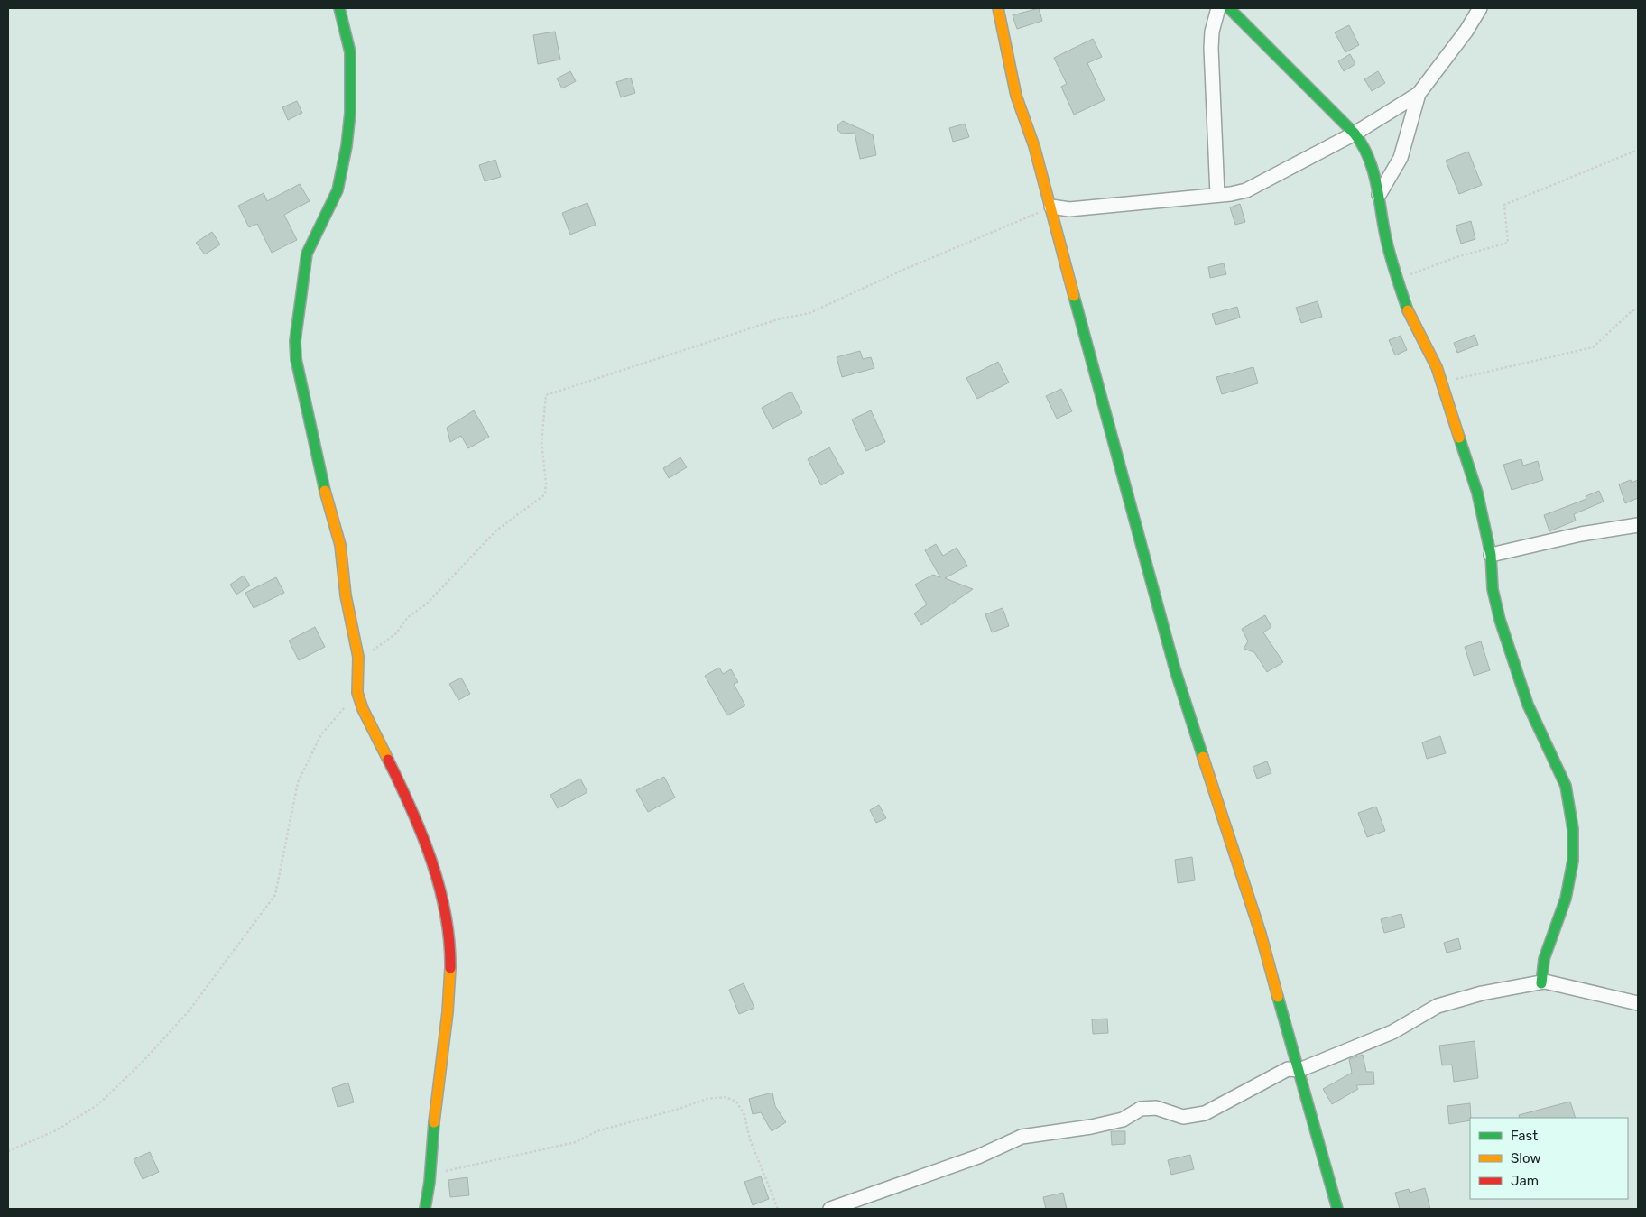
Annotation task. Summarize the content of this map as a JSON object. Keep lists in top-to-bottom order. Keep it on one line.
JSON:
{"legend":["Fast","Slow","Jam"]}
